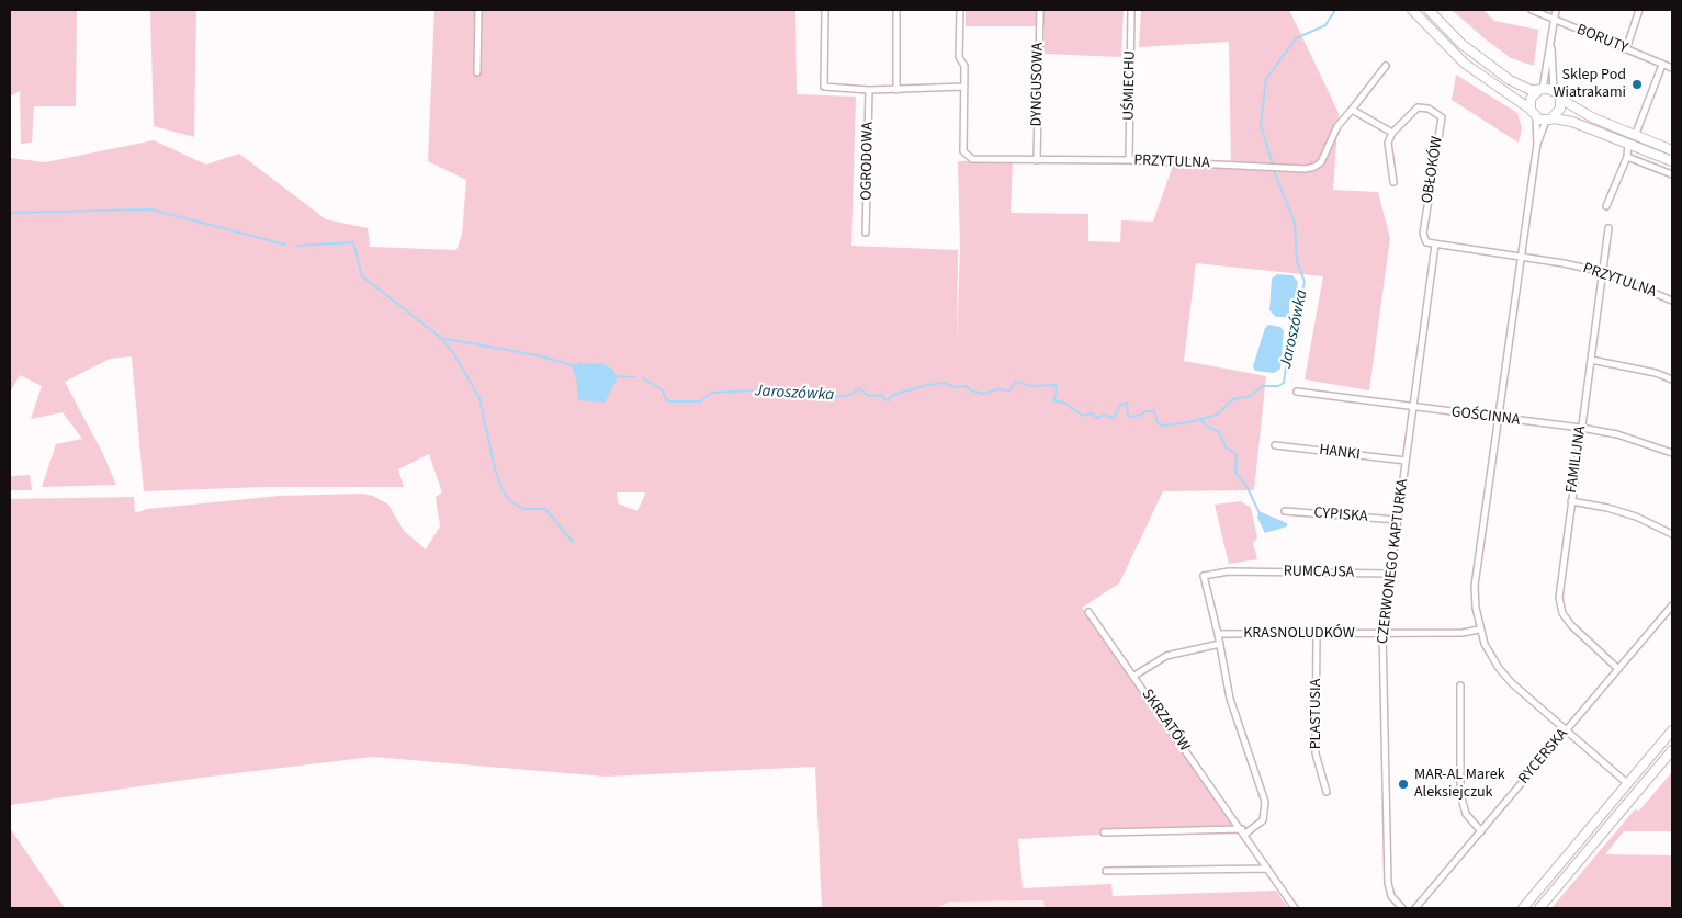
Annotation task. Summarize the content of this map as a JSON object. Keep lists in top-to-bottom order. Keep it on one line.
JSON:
{"streets":{"street":["BORUTY","DYNGUSOWA","UŚMIECHU","OGRODOWA","PRZYTULNA","OBŁOKÓW","GOŚCINNA","HANKI","FAMILIJNA","CYPISKA","CZERWONEGO KAPTURKA","RUMCAJSA","KRASNOLUDKÓW","PLASTUSIA","SKRZATÓW","RYCERSKA"]},"crossings":[["DYNGUSOWA","PRZYTULNA"],["UŚMIECHU","PRZYTULNA"],["PRZYTULNA","OBŁOKÓW"],["PRZYTULNA","FAMILIJNA"],["PRZYTULNA","CZERWONEGO KAPTURKA"],["OBŁOKÓW","CZERWONEGO KAPTURKA"],["GOŚCINNA","FAMILIJNA"],["GOŚCINNA","CZERWONEGO KAPTURKA"],["HANKI","CZERWONEGO KAPTURKA"],["FAMILIJNA","RYCERSKA"],["CYPISKA","CZERWONEGO KAPTURKA"],["CZERWONEGO KAPTURKA","RUMCAJSA"],["CZERWONEGO KAPTURKA","KRASNOLUDKÓW"],["RUMCAJSA","KRASNOLUDKÓW"],["KRASNOLUDKÓW","PLASTUSIA"]],"water":["Jaroszówka"],"places":["Sklep Pod Wiatrakami","MAR-AL Marek Aleksiejczuk"]}
